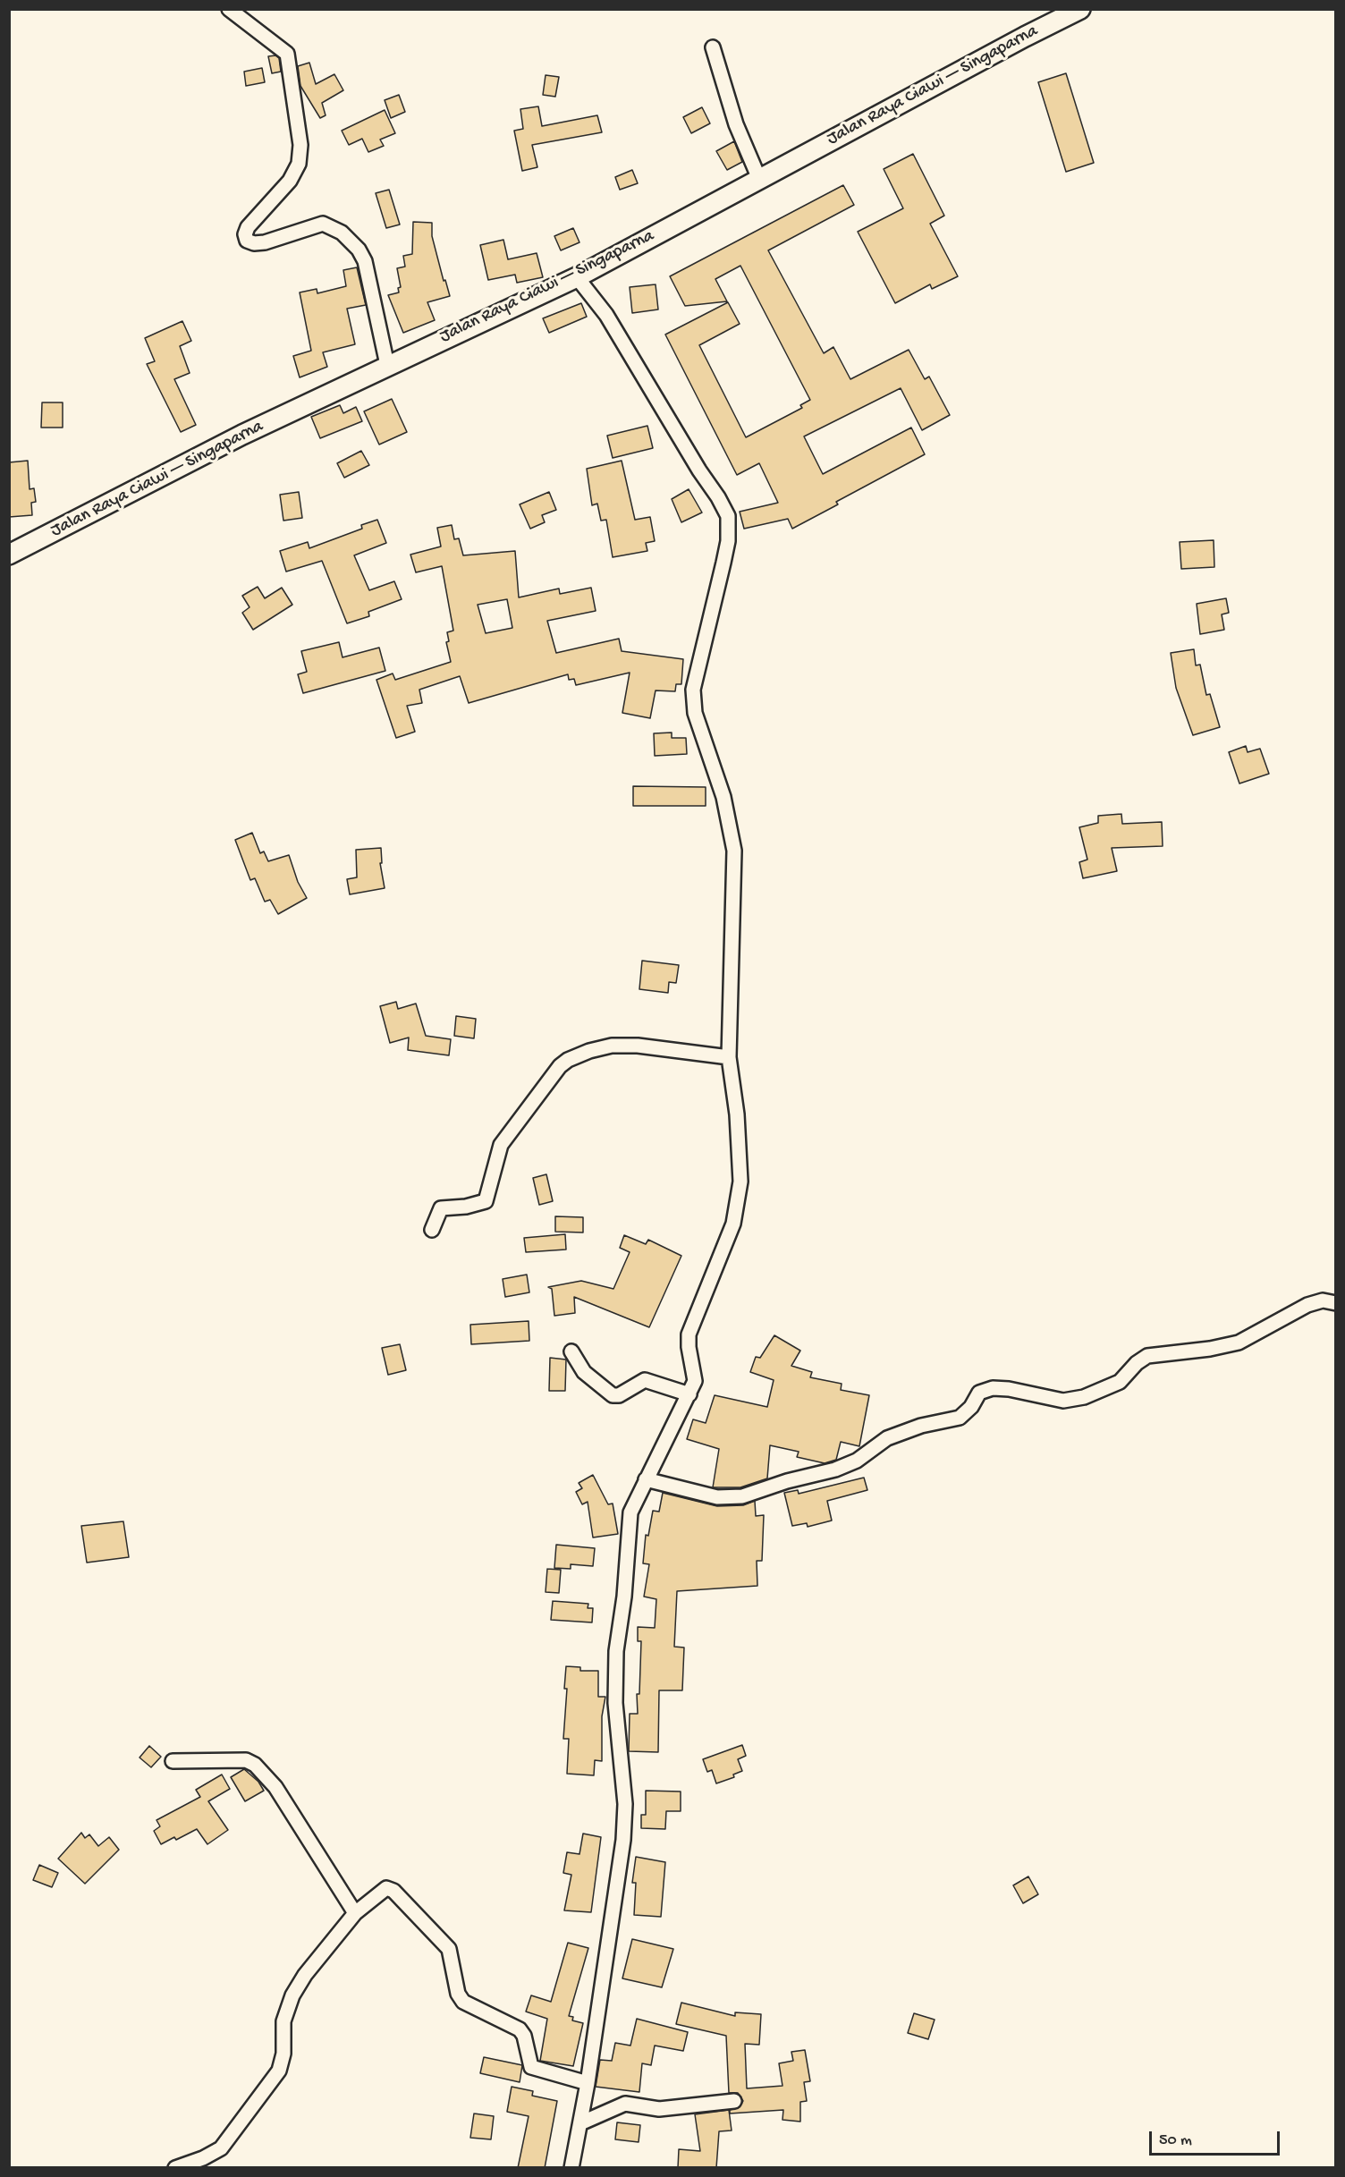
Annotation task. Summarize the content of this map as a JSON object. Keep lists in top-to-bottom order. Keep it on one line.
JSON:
{"streets":{"main road":["Jalan Raya Ciawi — Singaparna"]},"scale_bar":"50 m"}
